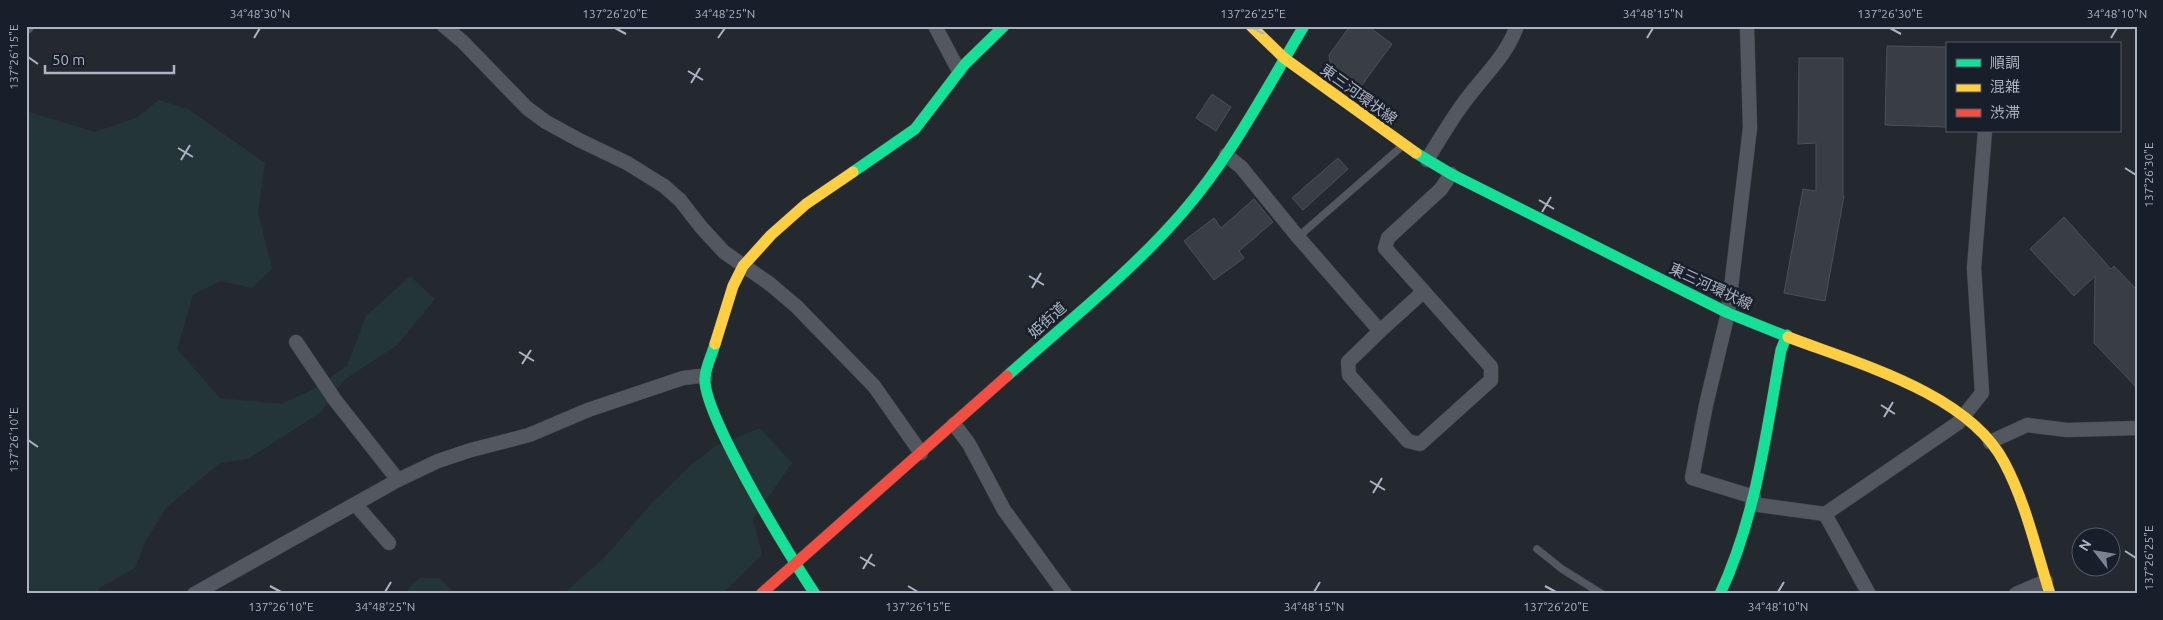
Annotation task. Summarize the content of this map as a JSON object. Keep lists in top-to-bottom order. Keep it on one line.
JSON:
{"streets":{"main road":["東三河環状線","姫街道"]},"crossings":[["東三河環状線","姫街道"]],"legend":["順調","混雑","渋滞"],"scale_bar":"50 m","north":"top left","coordinates":["34°48'30\"N","137°26'20\"E","34°48'25\"N","137°26'25\"E","34°48'15\"N","137°26'30\"E","34°48'10\"N","137°26'15\"E","137°26'10\"E"]}
